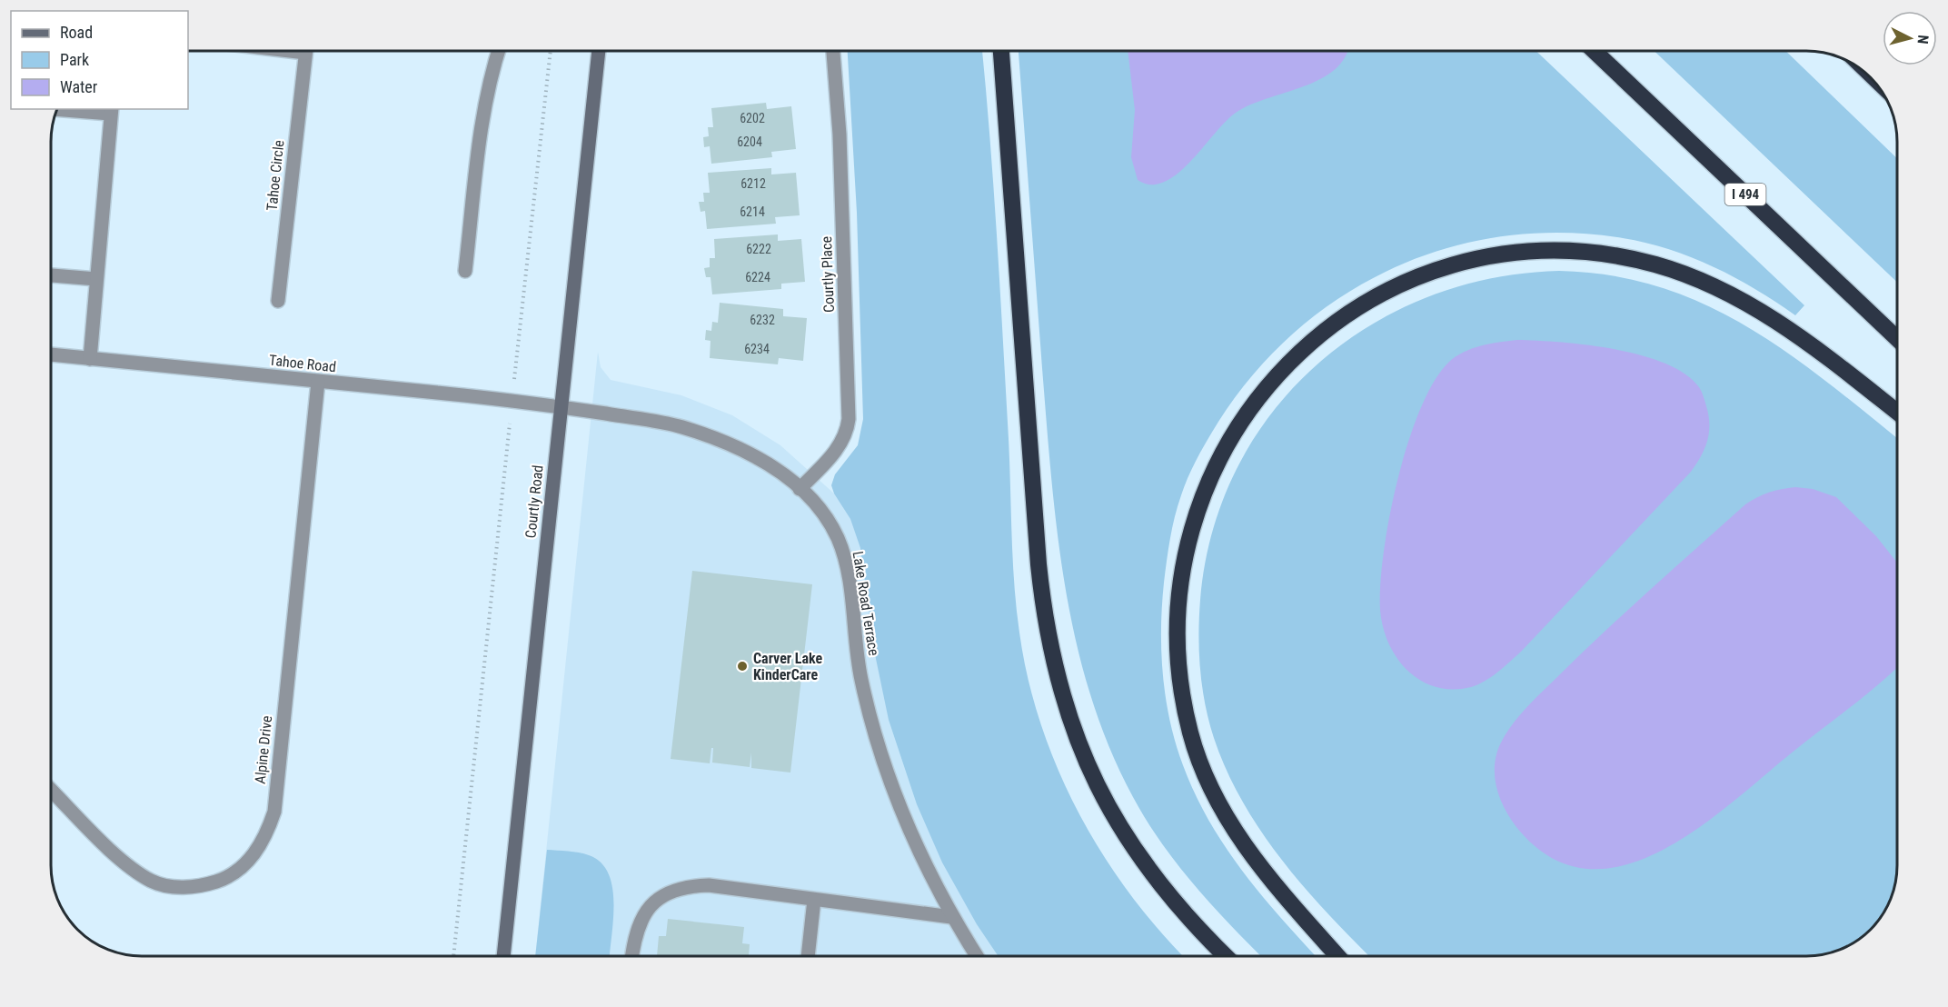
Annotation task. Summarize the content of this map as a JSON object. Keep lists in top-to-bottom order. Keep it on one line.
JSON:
{"streets":{"highway":["I 494"],"street":["Tahoe Circle","Courtly Place","Tahoe Road","Courtly Road","Lake Road Terrace","Alpine Drive"]},"crossings":[["Courtly Place","Lake Road Terrace"],["Tahoe Road","Courtly Road"],["Tahoe Road","Lake Road Terrace"],["Tahoe Road","Alpine Drive"],["Courtly Road","Lake Road Terrace"]],"places":["Carver Lake KinderCare"],"house_numbers":["6202","6204","6212","6214","6222","6224","6232","6234"],"legend":["Road","Park","Water"],"north":"right"}
